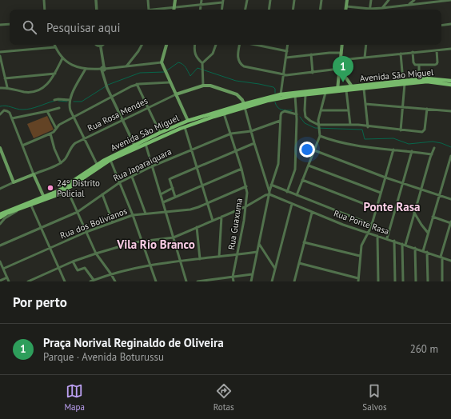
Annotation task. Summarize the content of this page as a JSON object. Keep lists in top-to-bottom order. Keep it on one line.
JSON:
{"streets":{"main road":["Avenida São Miguel","Rua Rosa Mendes"],"street":["Rua Japaraiquara","Rua Ponte Rasa","Rua dos Bolivianos","Rua Guaxuma"]},"crossings":[["Avenida São Miguel","Rua Rosa Mendes"],["Avenida São Miguel","Rua Guaxuma"],["Rua Japaraiquara","Rua Guaxuma"],["Rua dos Bolivianos","Rua Guaxuma"]],"districts":["Ponte Rasa","Vila Rio Branco"],"places":["24º Distrito Policial"],"page":{"search":"Pesquisar aqui","pins":"1","heading":"Por perto","list":[{"mark":"1","name":"Praça Norival Reginaldo de Oliveira","note":"Parque · Avenida Boturussu","value":"260 m"}],"nav":["Mapa","Rotas","Salvos"]}}
